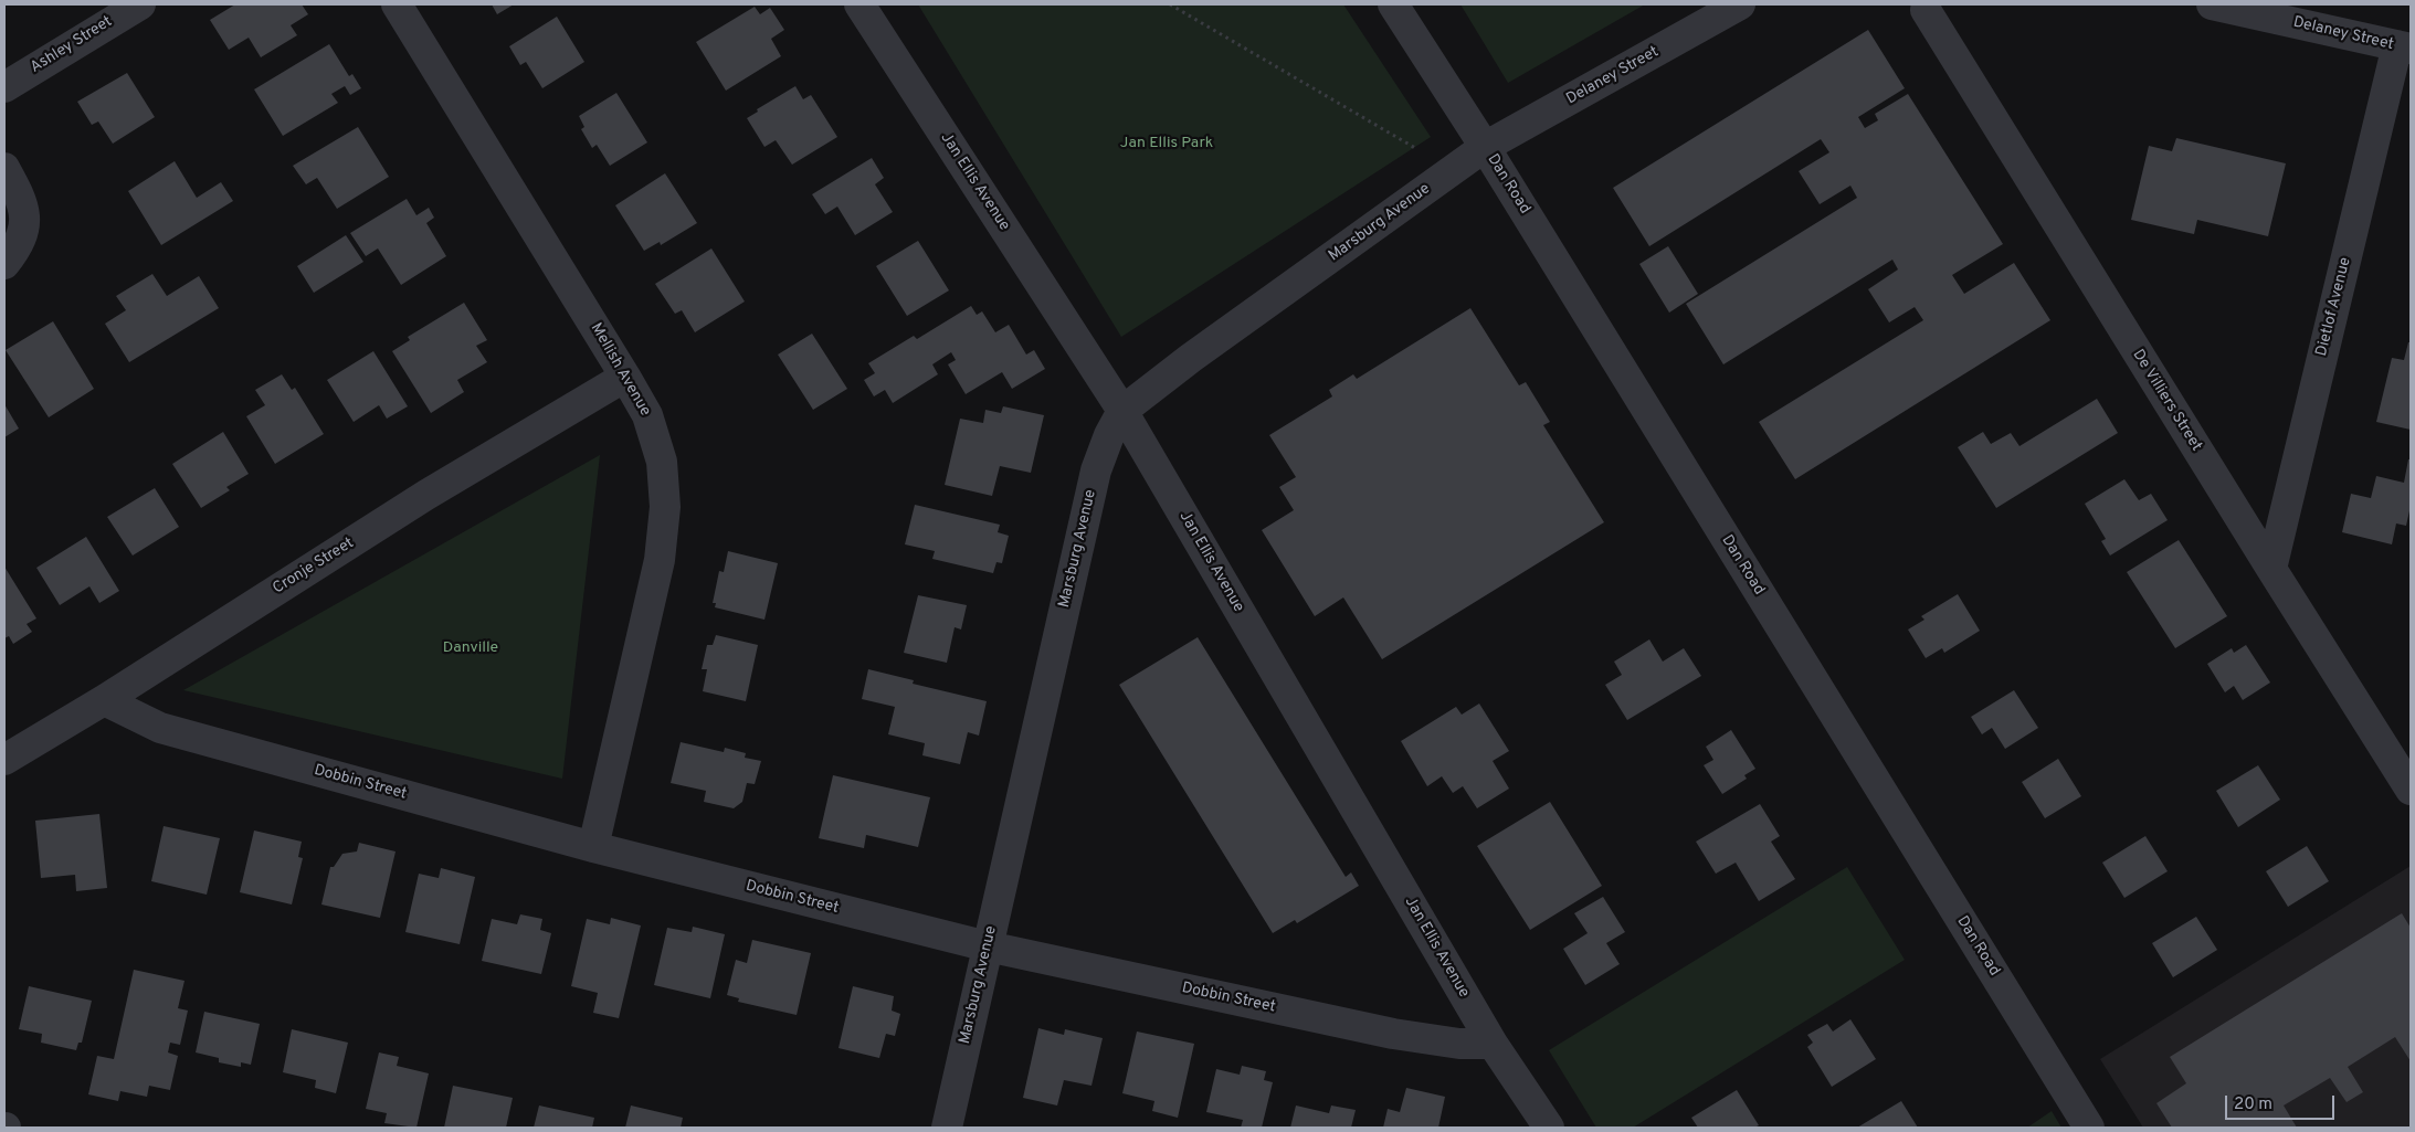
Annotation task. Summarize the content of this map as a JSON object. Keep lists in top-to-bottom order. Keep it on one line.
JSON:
{"streets":{"street":["Delaney Street","Ashley Street","Jan Ellis Avenue","Dan Road","Marsburg Avenue","Dietlof Avenue","Mellish Avenue","De Villiers Street","Cronje Street","Dobbin Street"]},"crossings":[["Delaney Street","Dan Road"],["Delaney Street","Marsburg Avenue"],["Delaney Street","Dietlof Avenue"],["Jan Ellis Avenue","Marsburg Avenue"],["Jan Ellis Avenue","Dobbin Street"],["Dan Road","Marsburg Avenue"],["Marsburg Avenue","Dobbin Street"],["Dietlof Avenue","De Villiers Street"],["Mellish Avenue","Cronje Street"],["Mellish Avenue","Dobbin Street"],["Cronje Street","Dobbin Street"]],"parks":["Jan Ellis Park","Danville"],"scale_bar":"20 m"}
